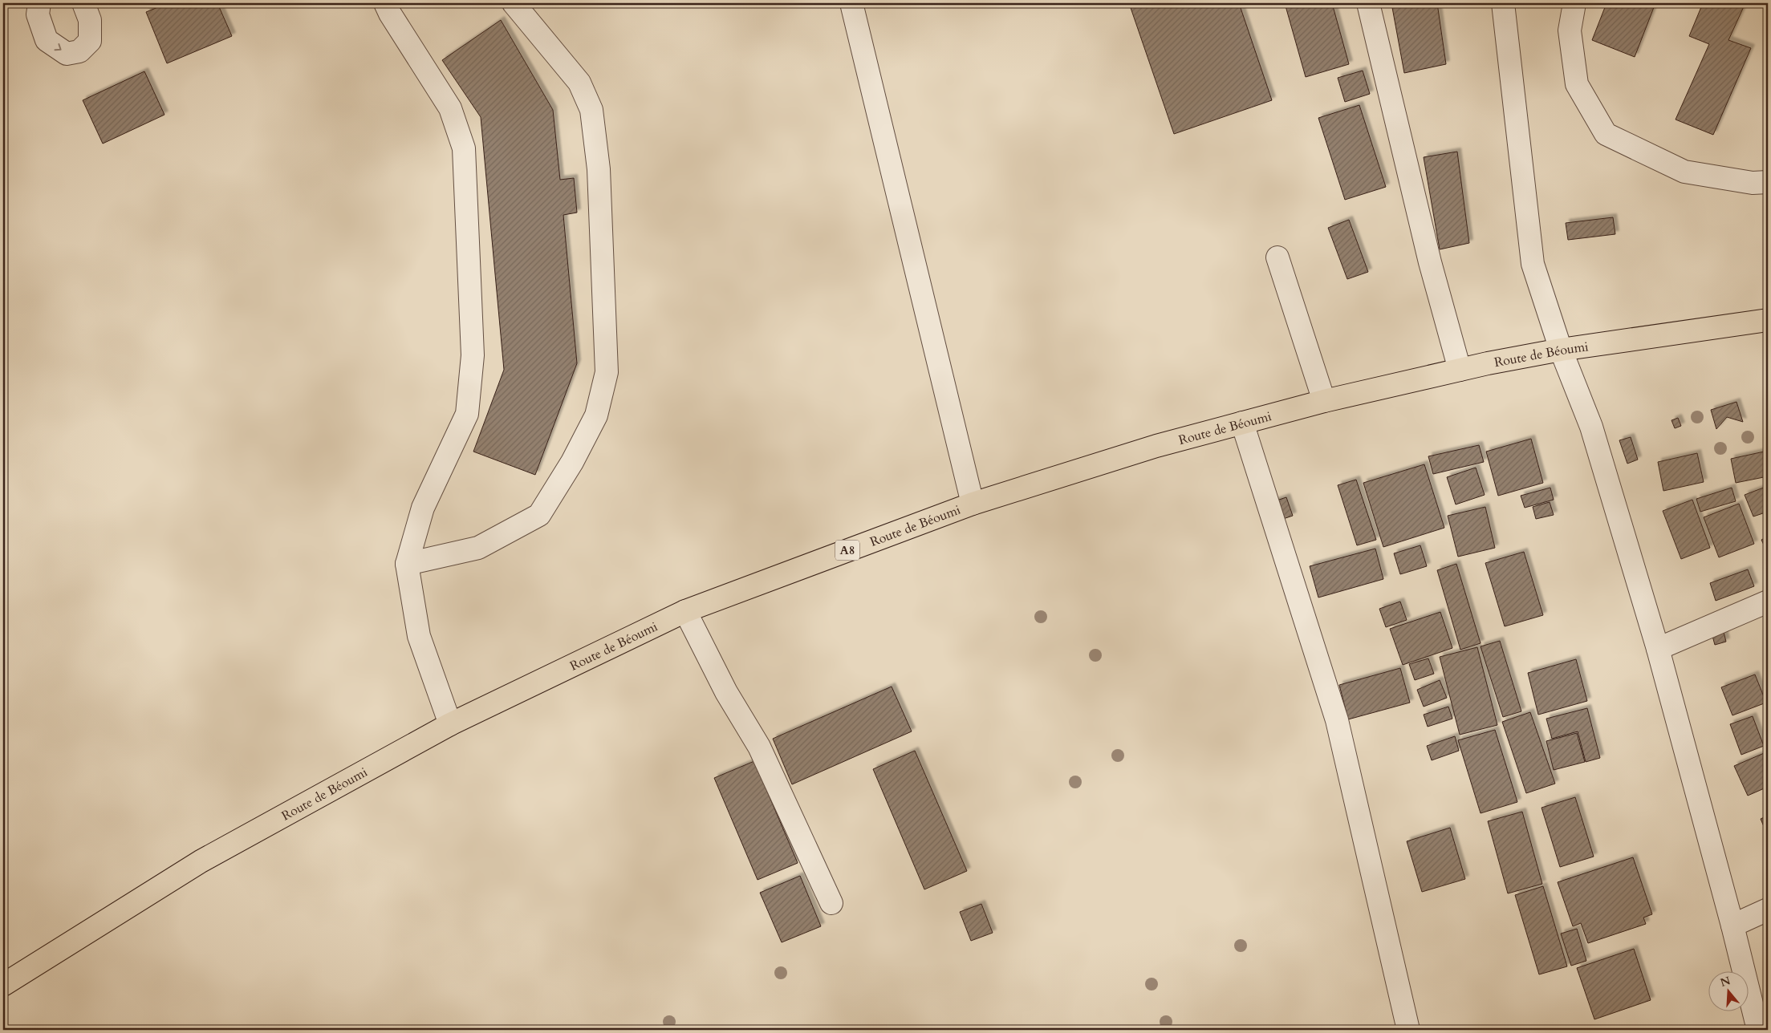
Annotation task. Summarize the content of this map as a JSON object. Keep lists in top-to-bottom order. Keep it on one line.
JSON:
{"streets":{"main road":["Route de Béoumi","A8"]},"north":"top"}
